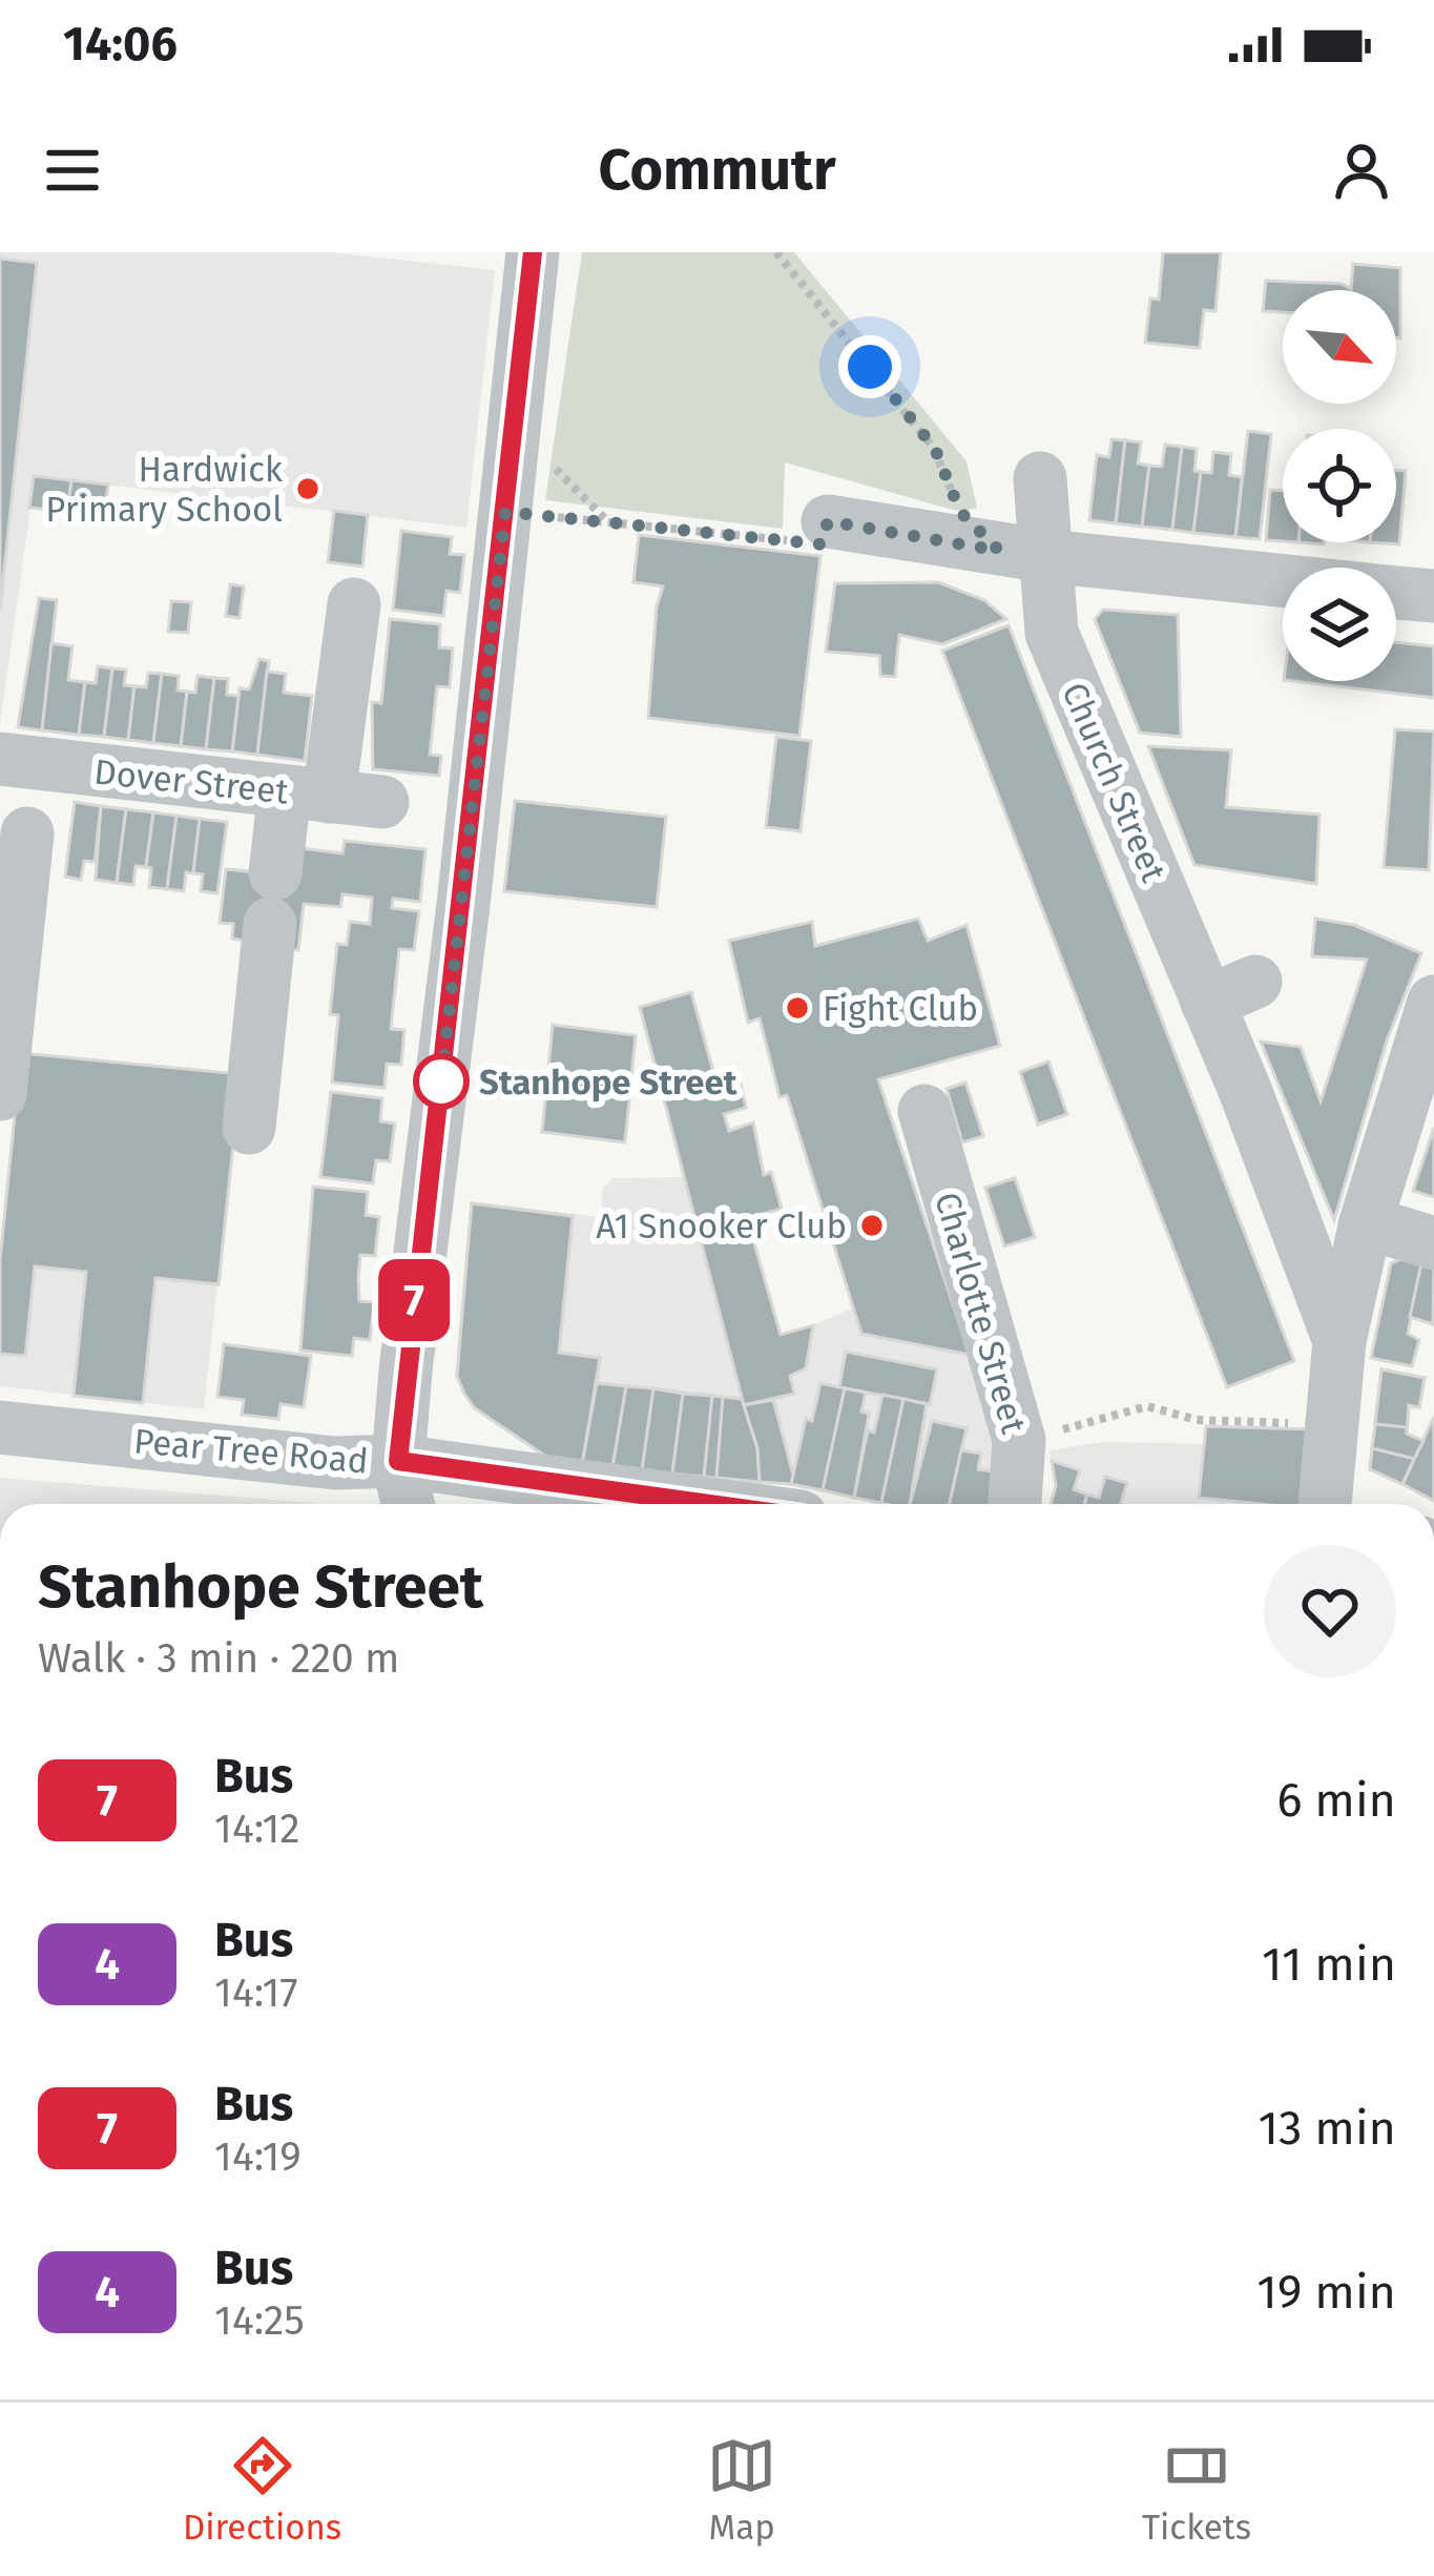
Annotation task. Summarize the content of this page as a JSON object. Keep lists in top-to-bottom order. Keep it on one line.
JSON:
{"streets":{"street":["Dover Street","Church Street","Charlotte Street","Pear Tree Road"]},"places":["Hardwick Primary School","Fight Club","Stanhope Street","A1 Snooker Club"],"lines":["bus line 7"],"north":"bottom right","page":{"status":"14:06","header":"Commutr","on_map":"7","heading":["Stanhope Street","Walk · 3 min · 220 m"],"list":[{"mark":"7","name":"Bus","note":"14:12","value":"6 min"},{"mark":"4","name":"Bus","note":"14:17","value":"11 min"},{"mark":"7","name":"Bus","note":"14:19","value":"13 min"},{"mark":"4","name":"Bus","note":"14:25","value":"19 min"}],"tabs":["Directions","Map","Tickets"]}}
